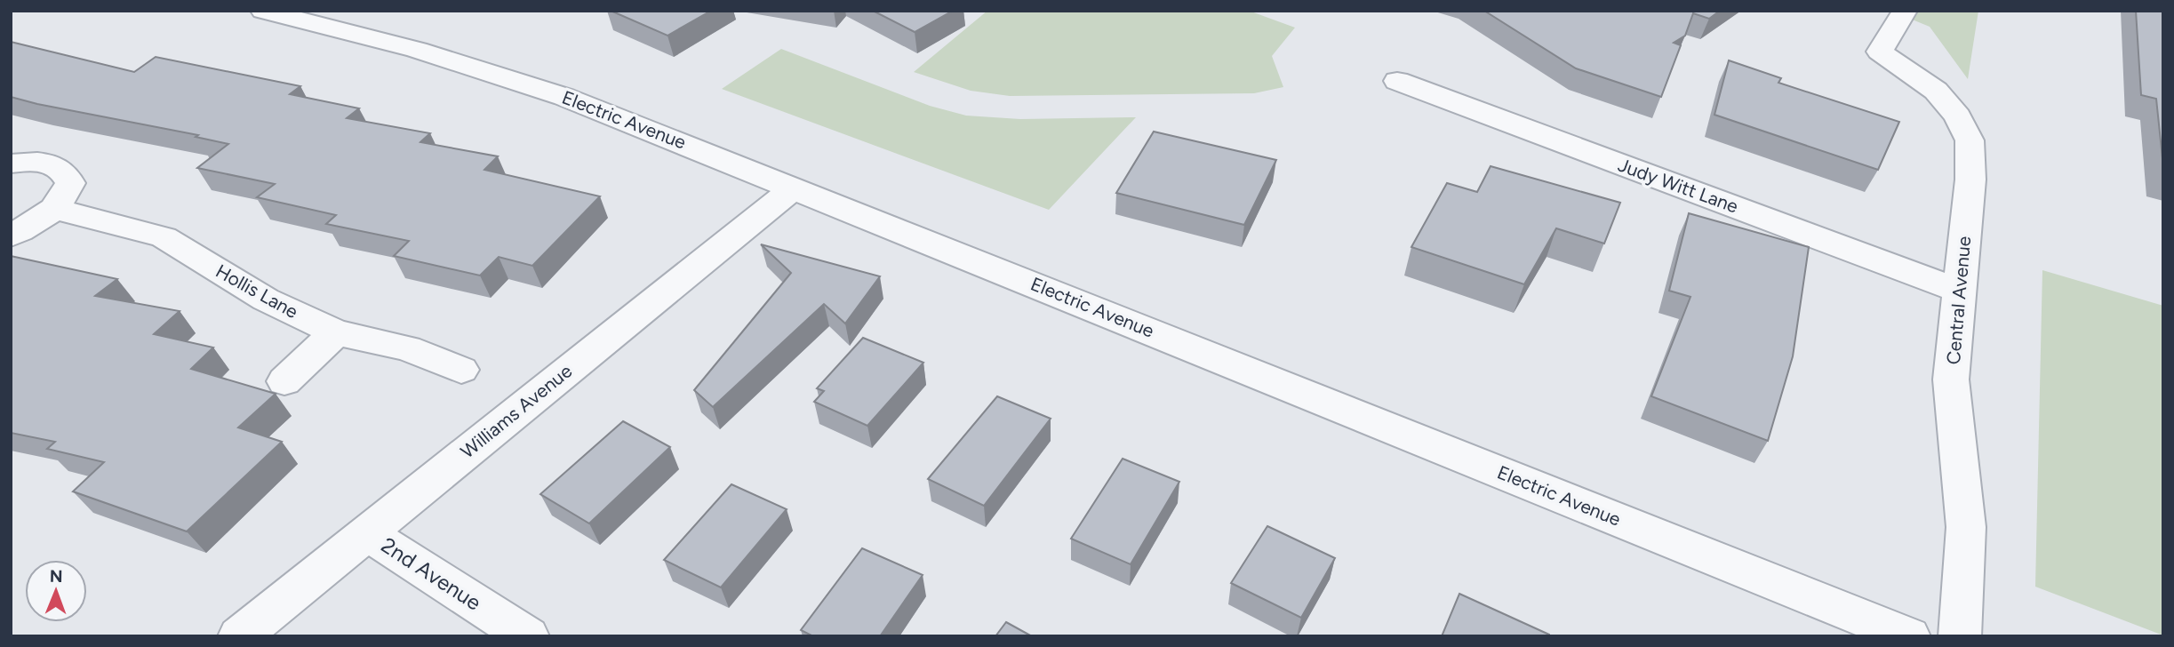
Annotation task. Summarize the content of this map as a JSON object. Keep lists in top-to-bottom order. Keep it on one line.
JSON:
{"streets":{"street":["Electric Avenue","Judy Witt Lane","Hollis Lane","Central Avenue","Williams Avenue","2nd Avenue"]},"crossings":[["Electric Avenue","Williams Avenue"],["Judy Witt Lane","Central Avenue"],["Williams Avenue","2nd Avenue"]],"north":"top"}
